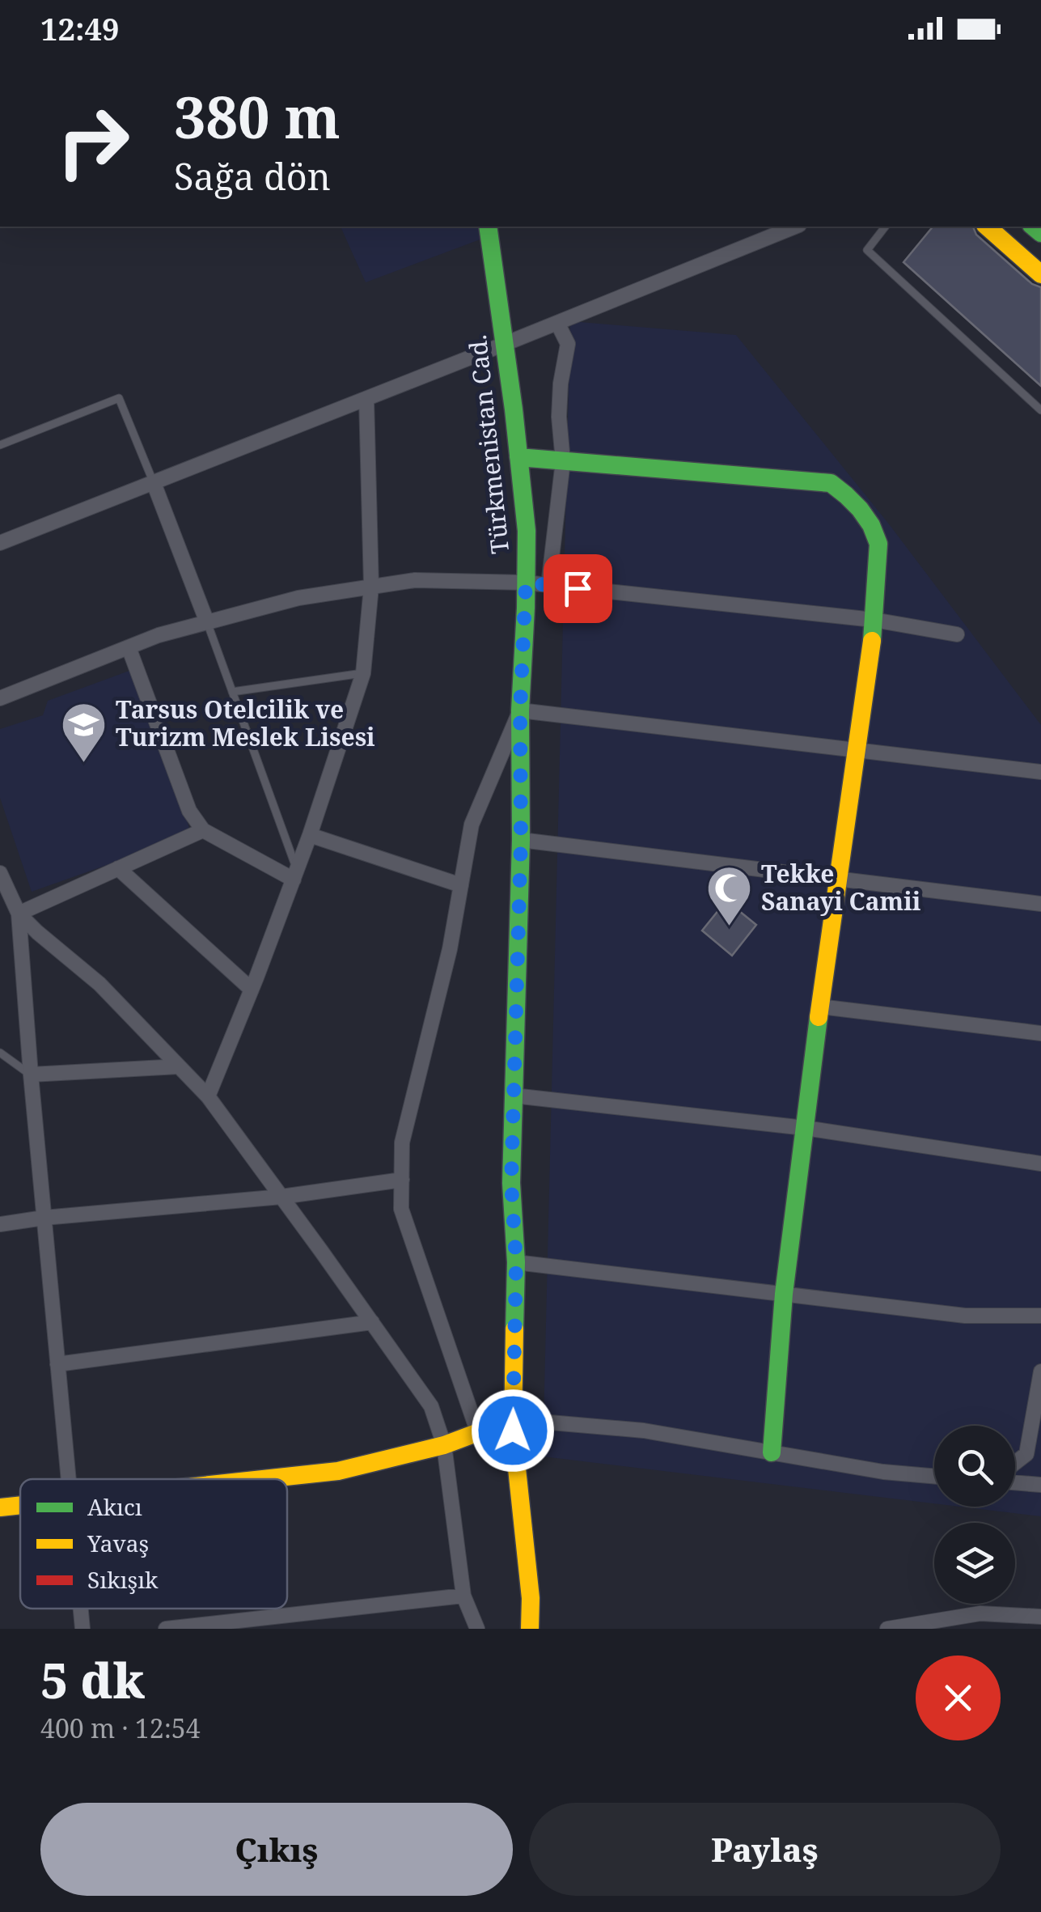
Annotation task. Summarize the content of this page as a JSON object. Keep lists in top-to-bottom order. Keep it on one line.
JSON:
{"streets":{"main road":["Türkmenistan Cad."]},"places":{"school or university":["Tarsus Otelcilik ve Turizm Meslek Lisesi"],"mosque":["Tekke Sanayi Camii"]},"legend":["Akıcı","Yavaş","Sıkışık"],"page":{"status":"12:49","turn":["380 m","Sağa dön"],"heading":["5 dk","400 m · 12:54"],"buttons":["Çıkış","Paylaş"]}}
